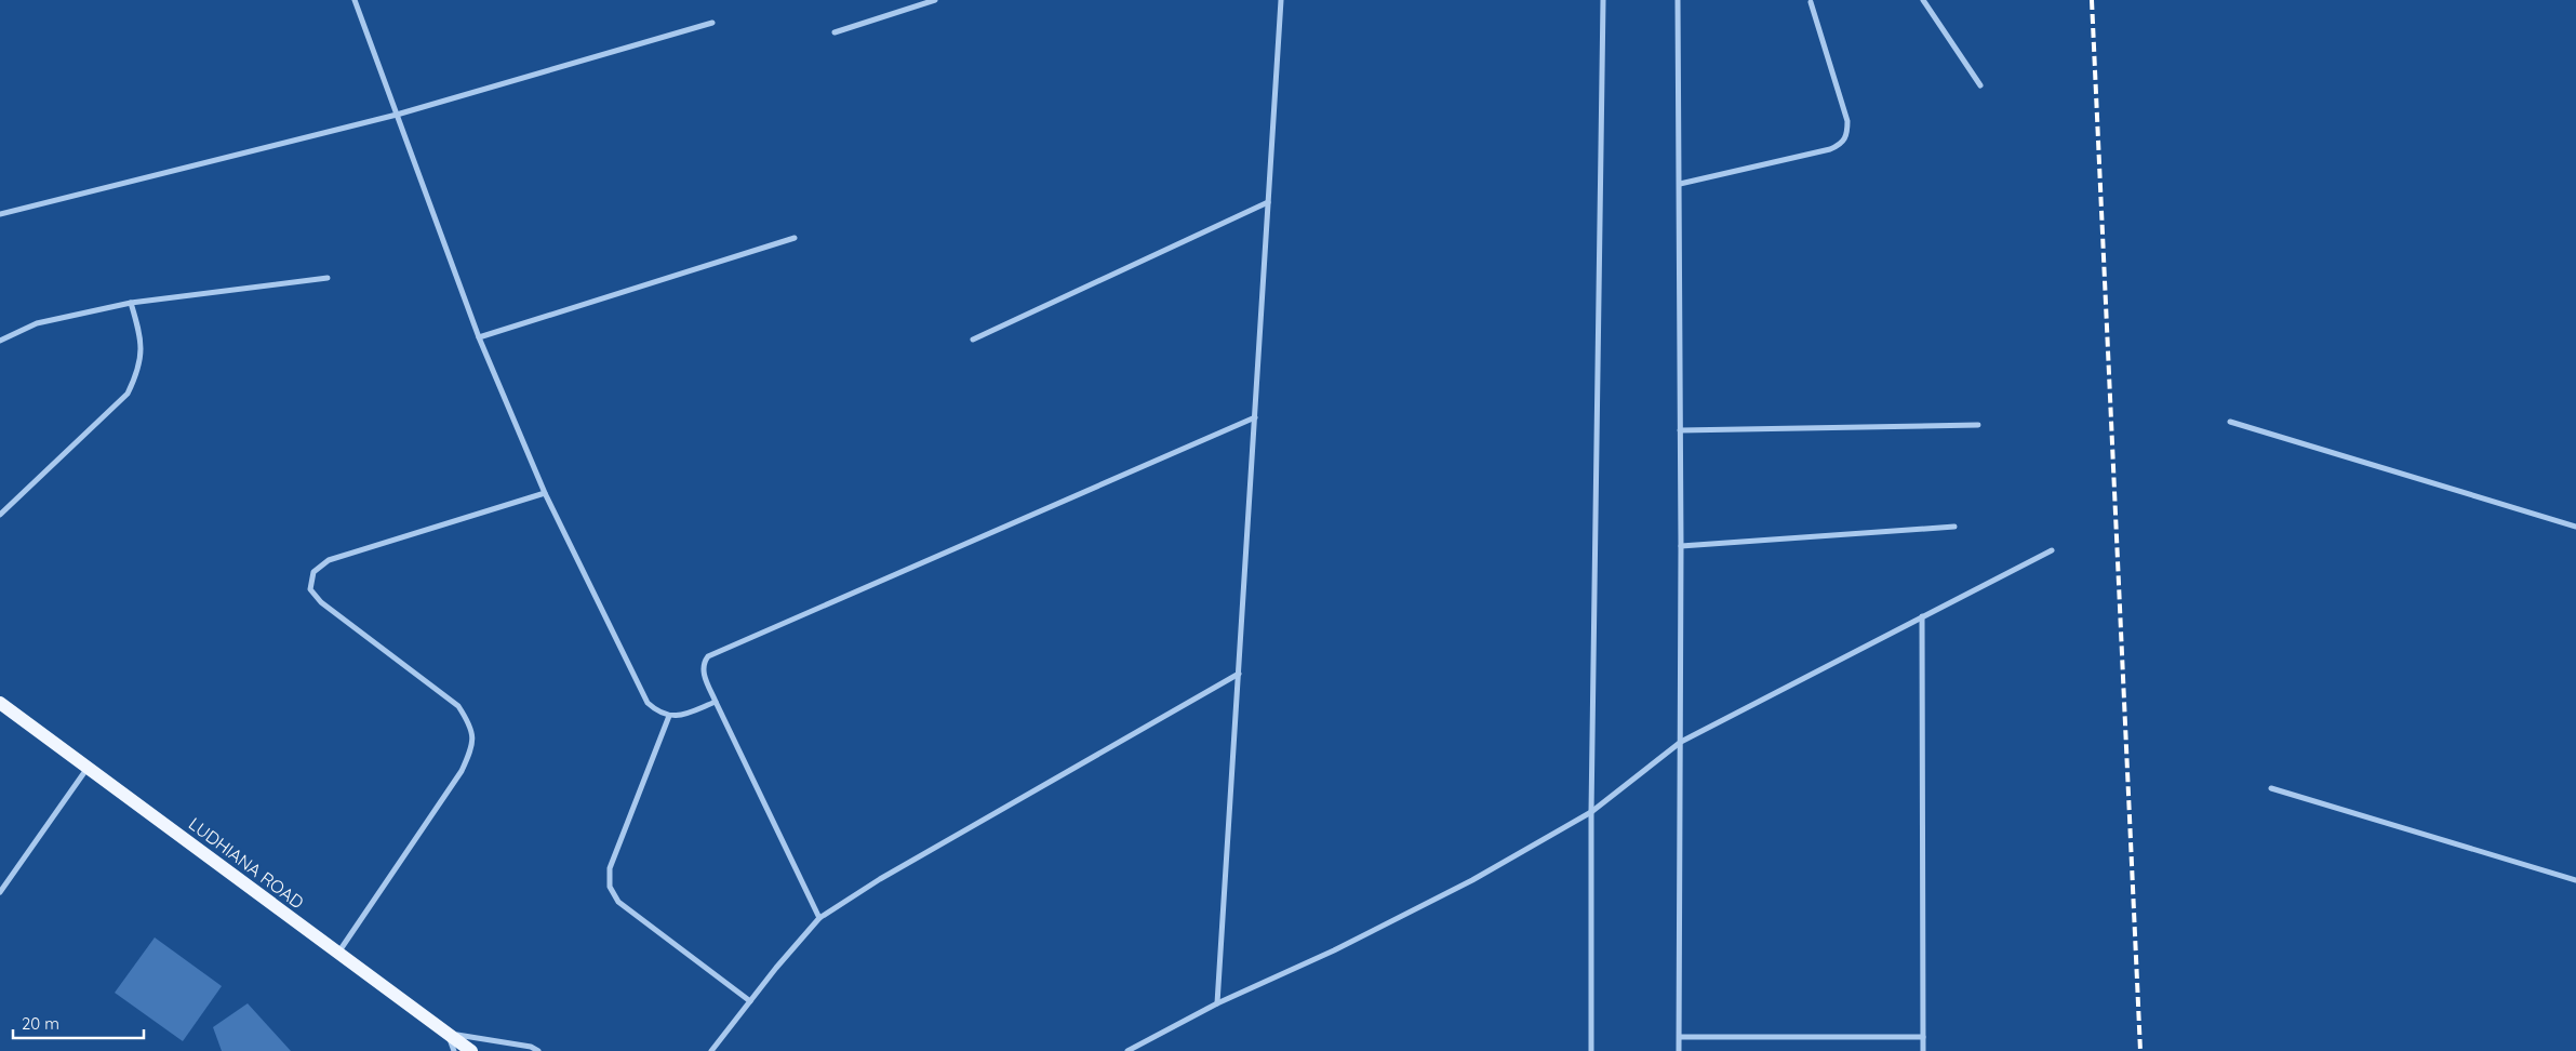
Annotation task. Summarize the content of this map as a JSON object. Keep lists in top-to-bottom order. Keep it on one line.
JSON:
{"streets":{"main road":["LUDHIANA ROAD"]},"scale_bar":"20 m"}
